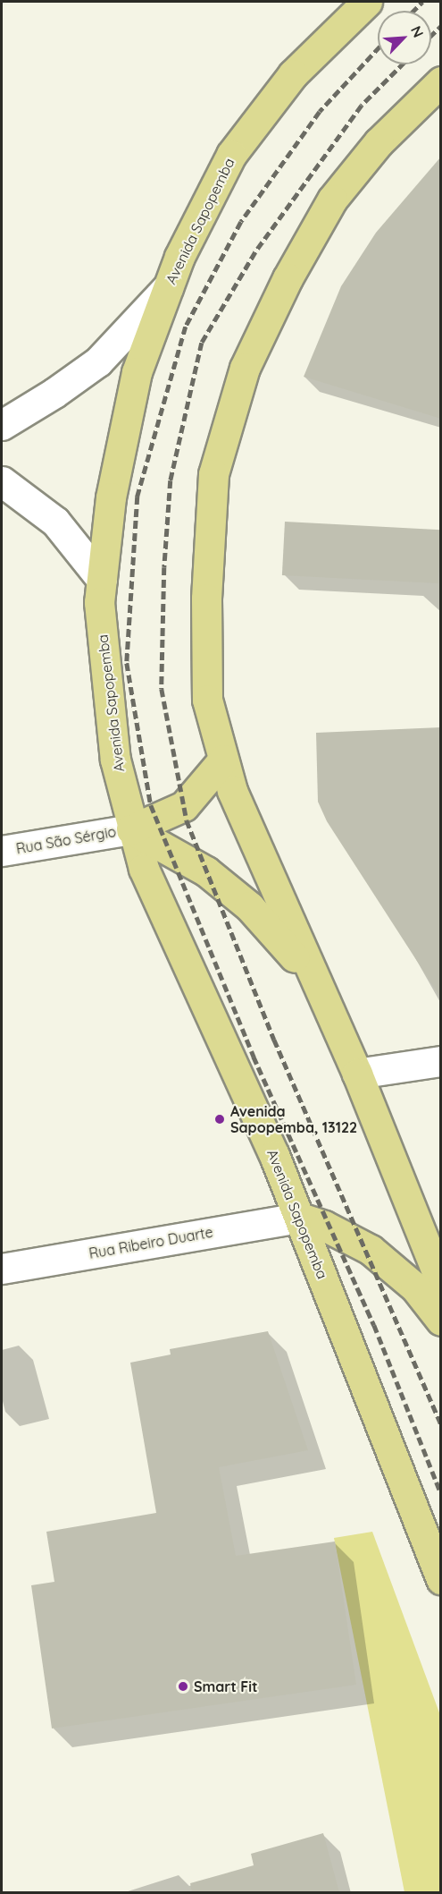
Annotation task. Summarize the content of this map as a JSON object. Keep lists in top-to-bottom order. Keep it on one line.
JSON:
{"streets":{"main road":["Avenida Sapopemba"],"street":["Rua São Sérgio","Rua Ribeiro Duarte"]},"crossings":[["Avenida Sapopemba","Rua São Sérgio"],["Avenida Sapopemba","Rua Ribeiro Duarte"]],"places":["Avenida Sapopemba, 13122","Smart Fit"],"north":"top right"}
